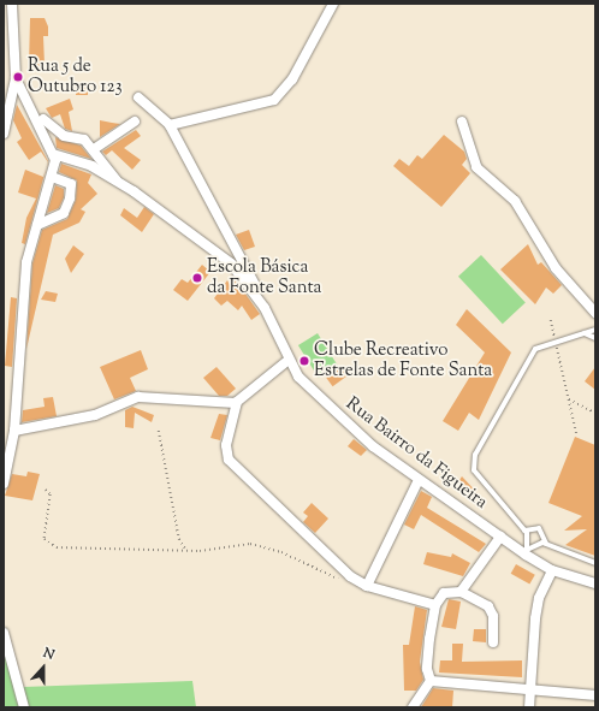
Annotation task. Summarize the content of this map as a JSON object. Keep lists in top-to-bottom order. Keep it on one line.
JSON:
{"streets":{"street":["Rua Bairro da Figueira"]},"places":["Rua 5 de Outubro 123","Escola Básica da Fonte Santa","Clube Recreativo Estrelas de Fonte Santa"],"north":"top"}
